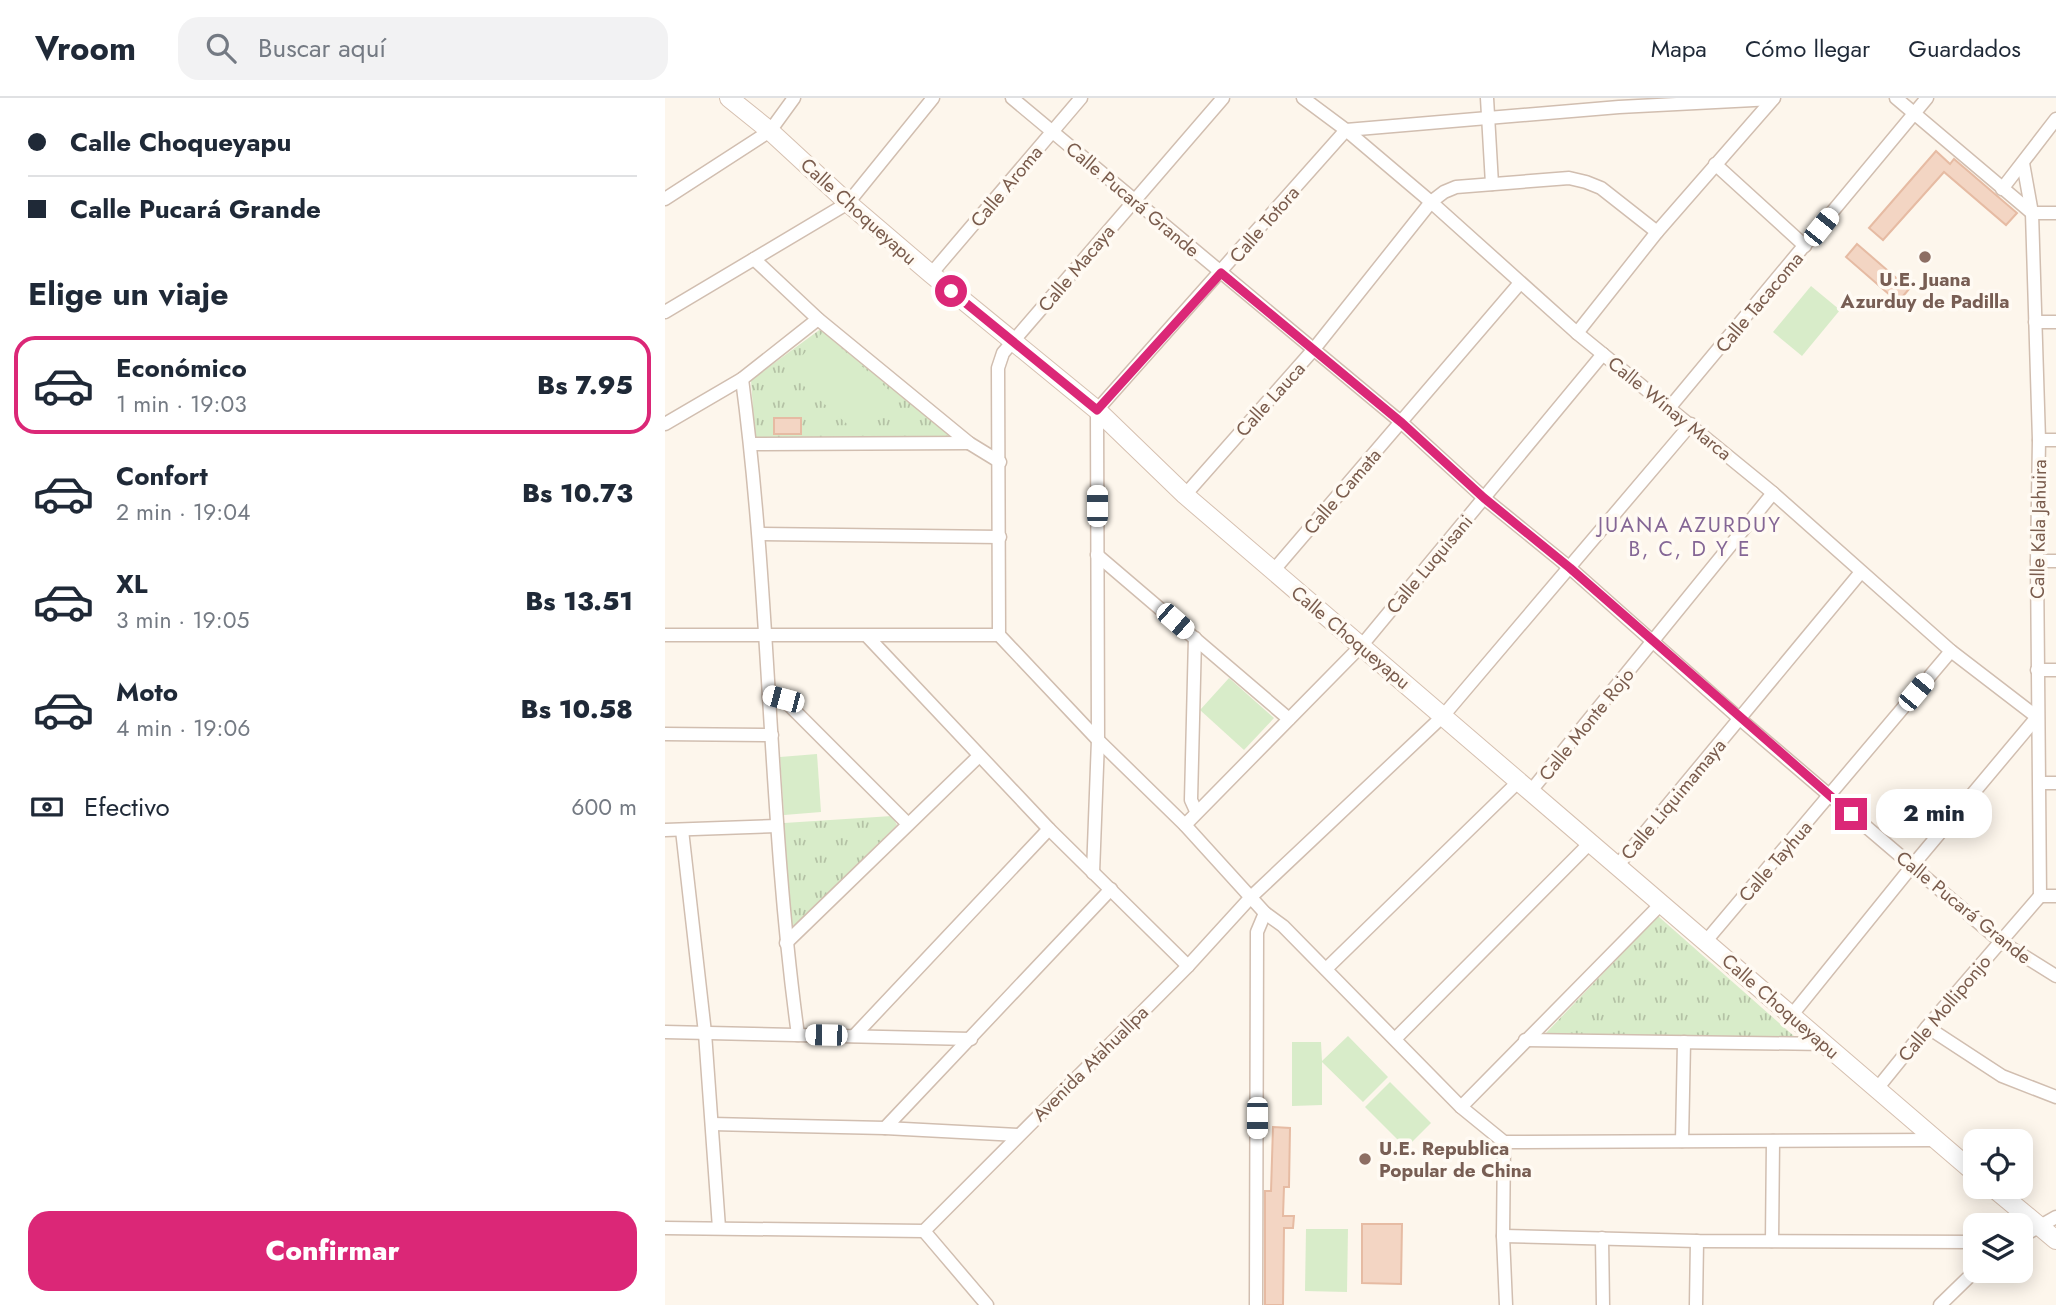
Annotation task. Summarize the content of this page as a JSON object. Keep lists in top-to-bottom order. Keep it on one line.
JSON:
{"streets":{"street":["Calle Aroma","Calle Pucará Grande","Calle Choqueyapu","Calle Totora","Calle Macaya","Calle Tacacoma","Calle Lauca","Calle Winay Marca","Calle Camata","Calle Kala Jahuira","Calle Luquisani","Calle Monte Rojo","Calle Liquimamaya","Calle Tayhua","Calle Molliponjo","Avenida Atahuallpa"]},"crossings":[["Calle Aroma","Calle Pucará Grande"],["Calle Aroma","Calle Choqueyapu"],["Calle Pucará Grande","Calle Totora"],["Calle Pucará Grande","Calle Macaya"],["Calle Pucará Grande","Calle Lauca"],["Calle Pucará Grande","Calle Camata"],["Calle Pucará Grande","Calle Luquisani"],["Calle Pucará Grande","Calle Monte Rojo"],["Calle Pucará Grande","Calle Liquimamaya"],["Calle Pucará Grande","Calle Tayhua"],["Calle Pucará Grande","Calle Molliponjo"],["Calle Choqueyapu","Calle Totora"],["Calle Choqueyapu","Calle Macaya"],["Calle Choqueyapu","Calle Lauca"],["Calle Choqueyapu","Calle Camata"],["Calle Choqueyapu","Calle Luquisani"],["Calle Choqueyapu","Calle Monte Rojo"],["Calle Choqueyapu","Calle Liquimamaya"],["Calle Choqueyapu","Calle Tayhua"],["Calle Choqueyapu","Calle Molliponjo"],["Calle Choqueyapu","Avenida Atahuallpa"],["Calle Totora","Calle Winay Marca"],["Calle Tacacoma","Calle Winay Marca"],["Calle Lauca","Calle Winay Marca"],["Calle Winay Marca","Calle Camata"],["Calle Winay Marca","Calle Kala Jahuira"],["Calle Winay Marca","Calle Luquisani"],["Calle Winay Marca","Calle Monte Rojo"],["Calle Winay Marca","Calle Liquimamaya"],["Calle Winay Marca","Calle Tayhua"],["Calle Kala Jahuira","Calle Molliponjo"]],"districts":["JUANA AZURDUY B, C, D Y E"],"places":["U.E. Juana Azurduy de Padilla","U.E. Republica Popular de China"],"page":{"header":"Vroom","search":"Buscar aquí","nav":["Mapa","Cómo llegar","Guardados"],"banner":["Calle Choqueyapu","Calle Pucará Grande"],"heading":"Elige un viaje","list":[{"name":"Económico","note":"1 min · 19:03","value":"Bs 7.95"},{"name":"Confort","note":"2 min · 19:04","value":"Bs 10.73"},{"name":"XL","note":"3 min · 19:05","value":"Bs 13.51"},{"name":"Moto","note":"4 min · 19:06","value":"Bs 10.58"}],"pay":["Efectivo","600 m"],"bubble":"2 min","buttons":"Confirmar"}}
